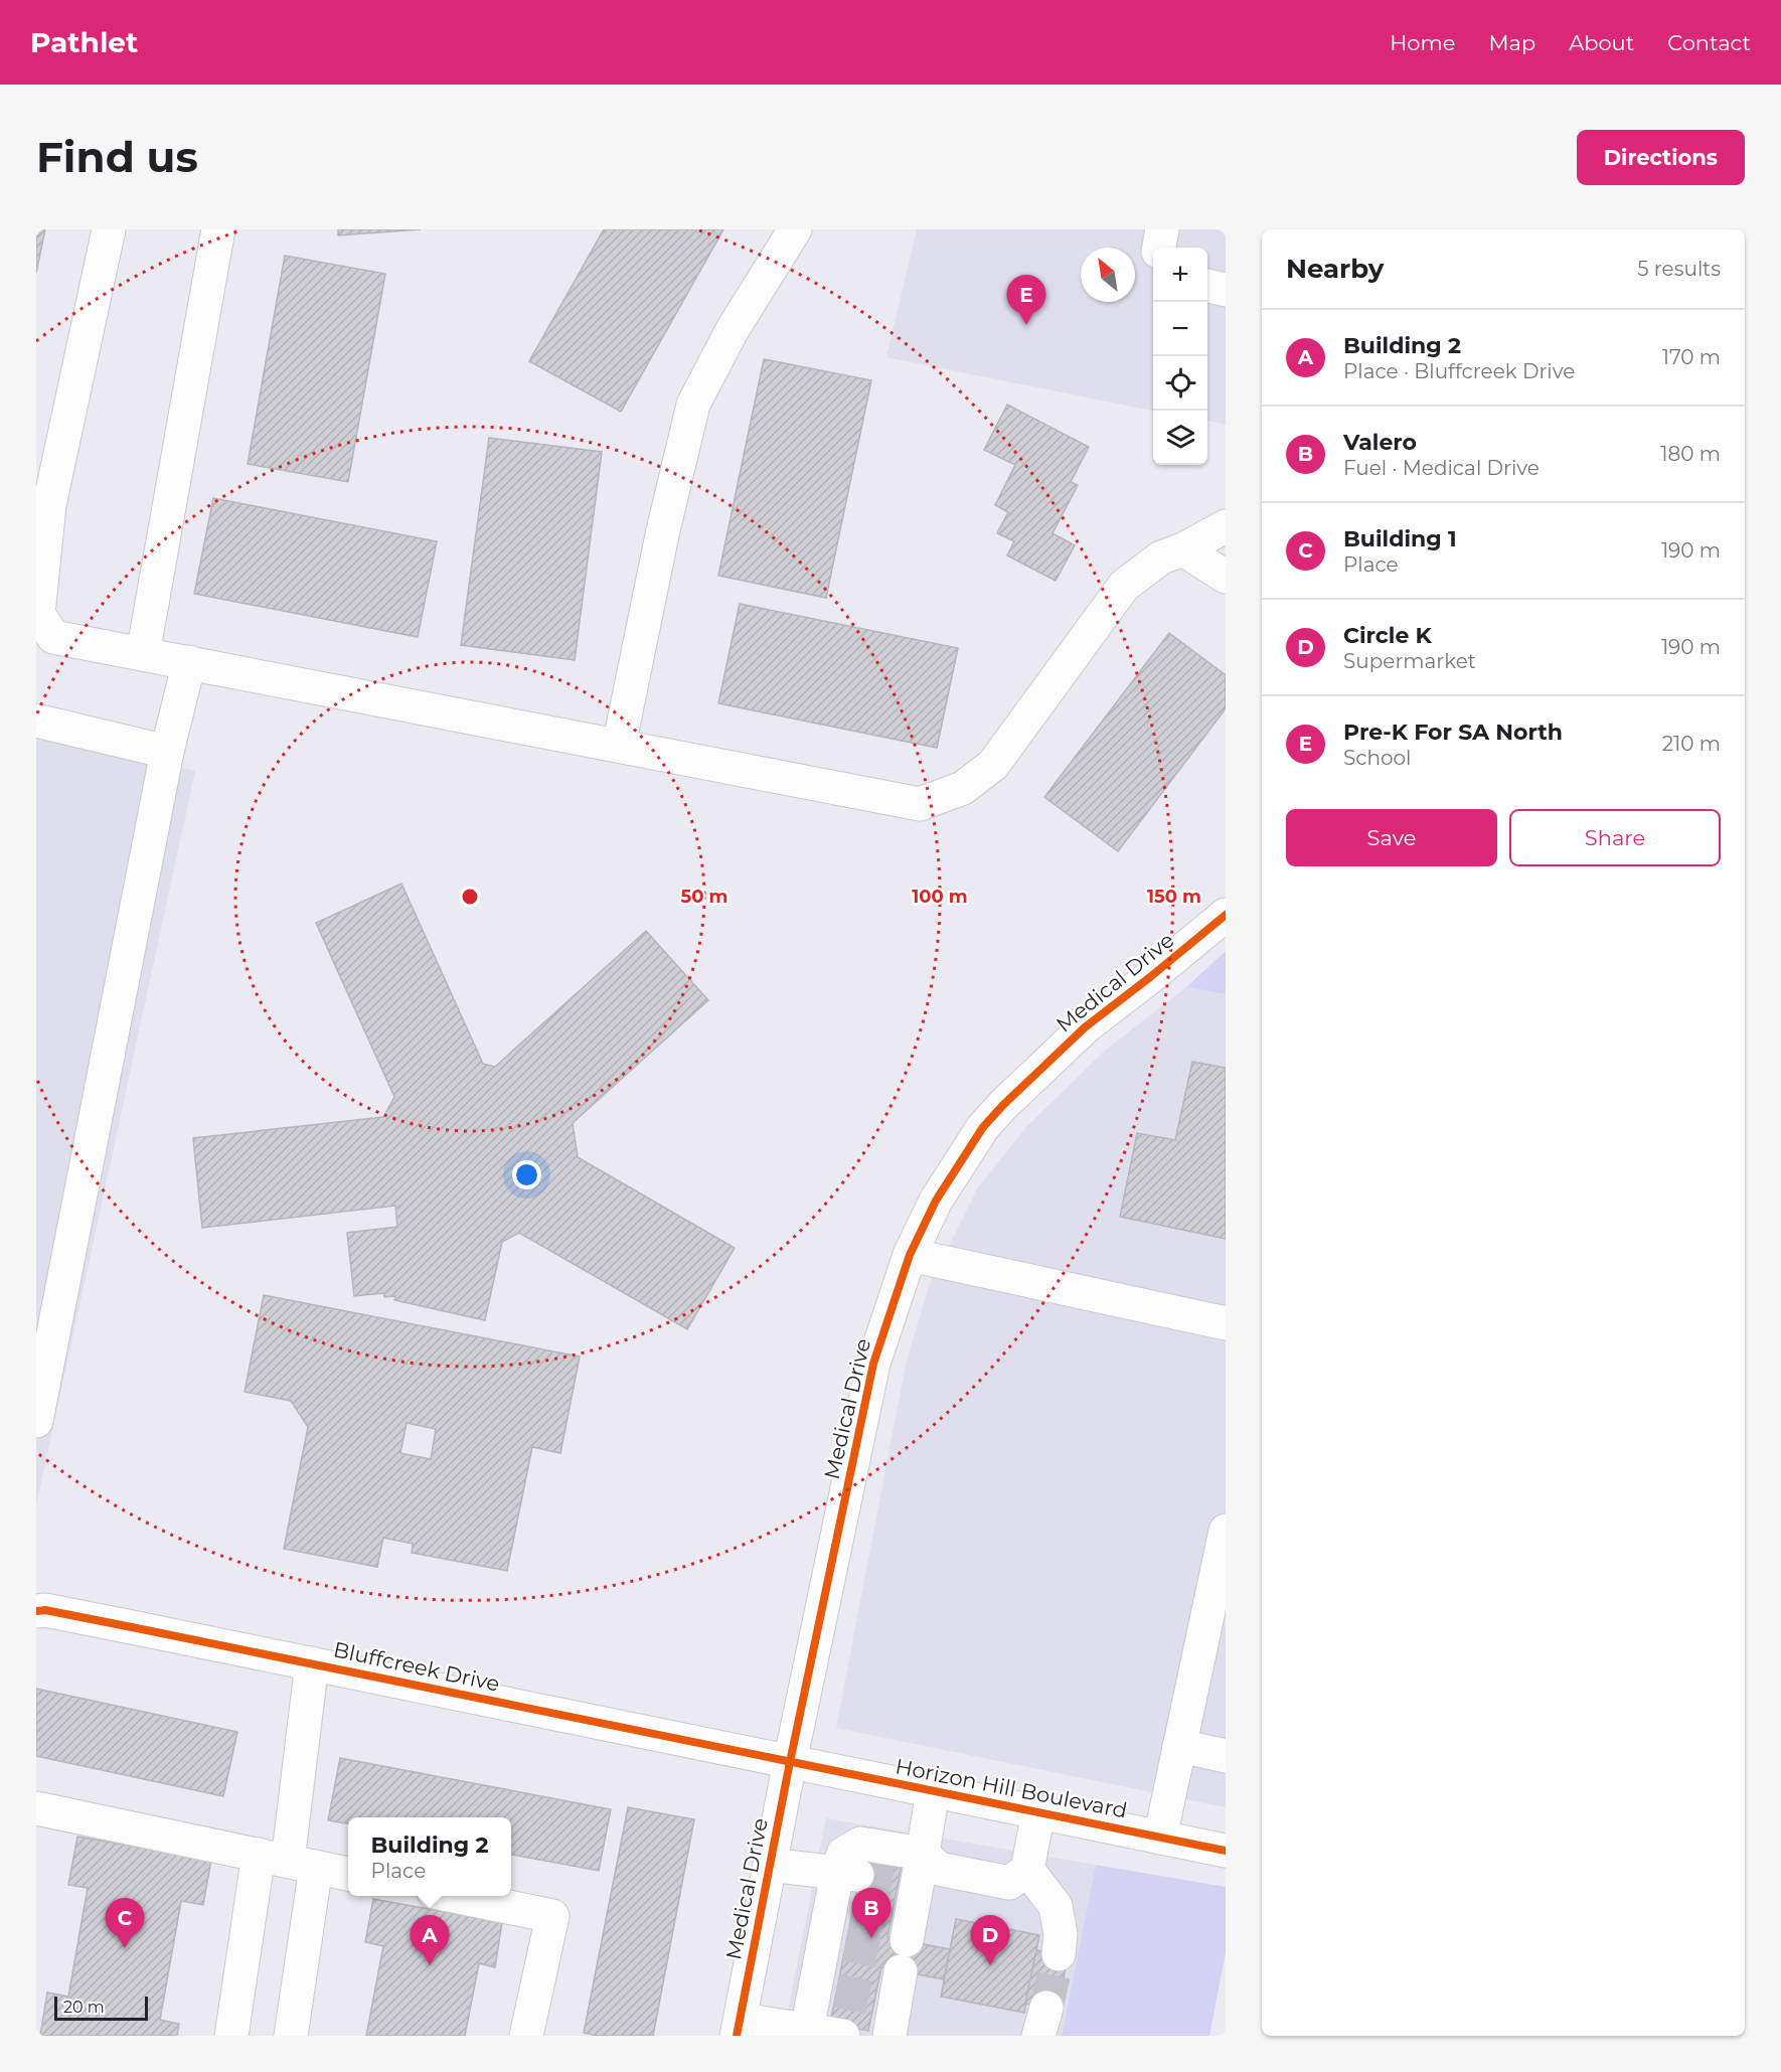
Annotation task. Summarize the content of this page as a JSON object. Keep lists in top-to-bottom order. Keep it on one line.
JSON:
{"streets":{"street":["Medical Drive","Bluffcreek Drive","Horizon Hill Boulevard"]},"crossings":[["Medical Drive","Bluffcreek Drive"],["Medical Drive","Horizon Hill Boulevard"],["Bluffcreek Drive","Horizon Hill Boulevard"]],"scale_bar":"20 m","north":"top left","page":{"header":"Pathlet","nav":["Home","Map","About","Contact"],"buttons":["Directions",["Save","Share"]],"title":"Find us","heading":["Nearby","5 results"],"map_buttons":["+","−"],"pins":["E","B","C","A","D"],"list":[{"mark":"A","name":"Building 2","note":"Place · Bluffcreek Drive","value":"170 m"},{"mark":"B","name":"Valero","note":"Fuel · Medical Drive","value":"180 m"},{"mark":"C","name":"Building 1","note":"Place","value":"190 m"},{"mark":"D","name":"Circle K","note":"Supermarket","value":"190 m"},{"mark":"E","name":"Pre-K For SA North","note":"School","value":"210 m"}],"popup":["Building 2","Place"],"scale":"20 m"},"rings":["50 m","100 m","150 m"]}
